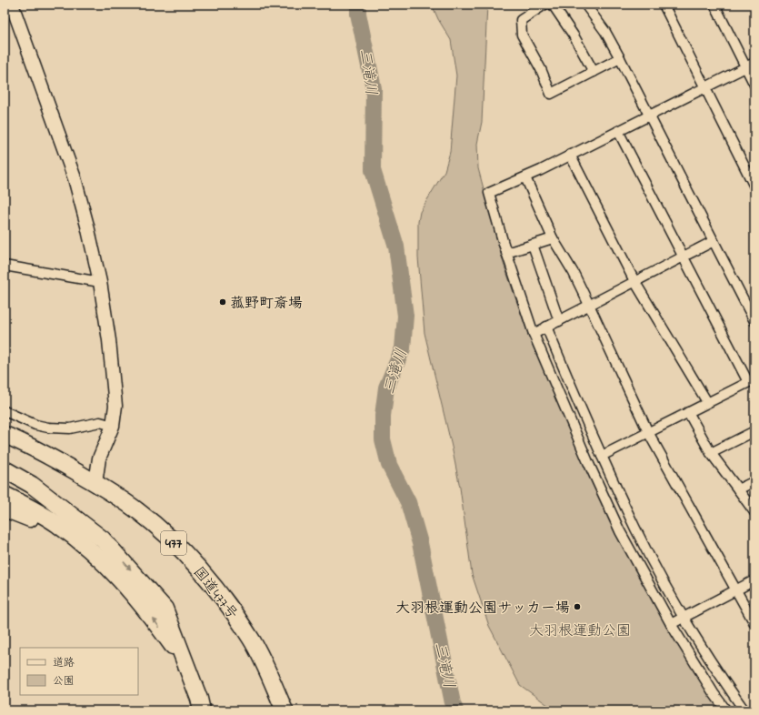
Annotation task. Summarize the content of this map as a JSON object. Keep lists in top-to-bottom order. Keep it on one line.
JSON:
{"streets":{"highway":["477","国道477号"]},"water":["三滝川"],"parks":["大羽根運動公園"],"places":["菰野町斎場","大羽根運動公園サッカー場"],"legend":["道路","公園"]}
